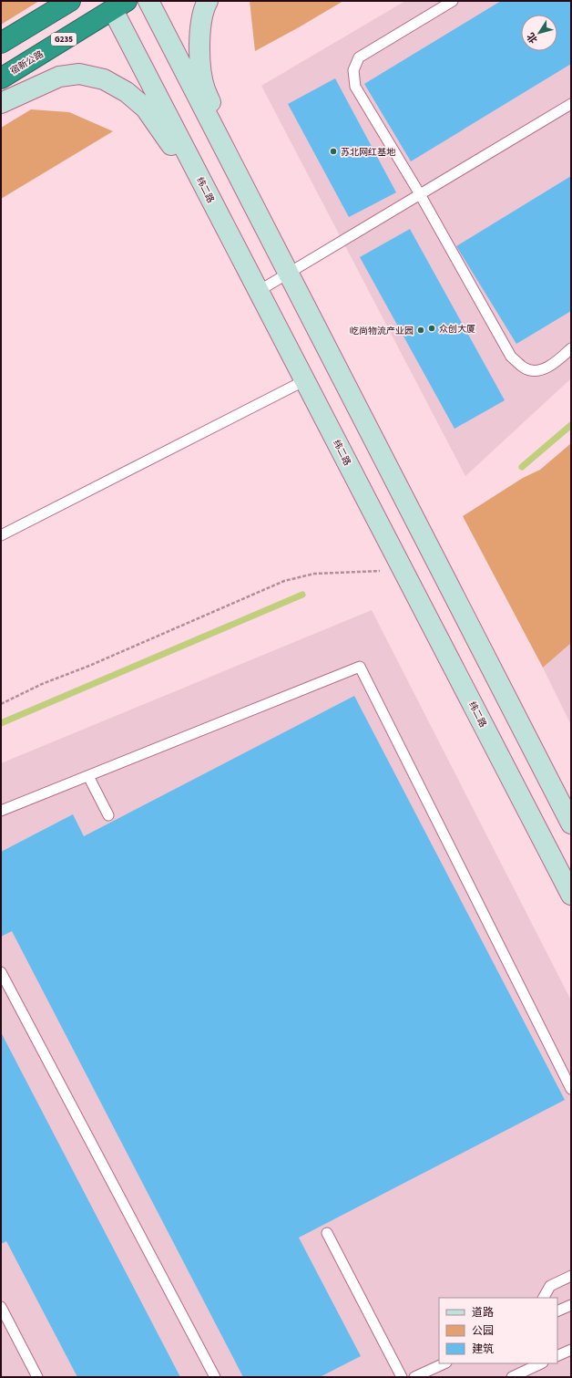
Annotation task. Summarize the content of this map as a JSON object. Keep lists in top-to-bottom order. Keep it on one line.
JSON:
{"streets":{"highway":["G235","宿新公路"],"street":["纬二路"]},"crossings":[["宿新公路","纬二路"]],"places":["苏北网红基地","众创大厦","屹尚物流产业园"],"legend":["道路","公园","建筑"],"north":"bottom left"}
